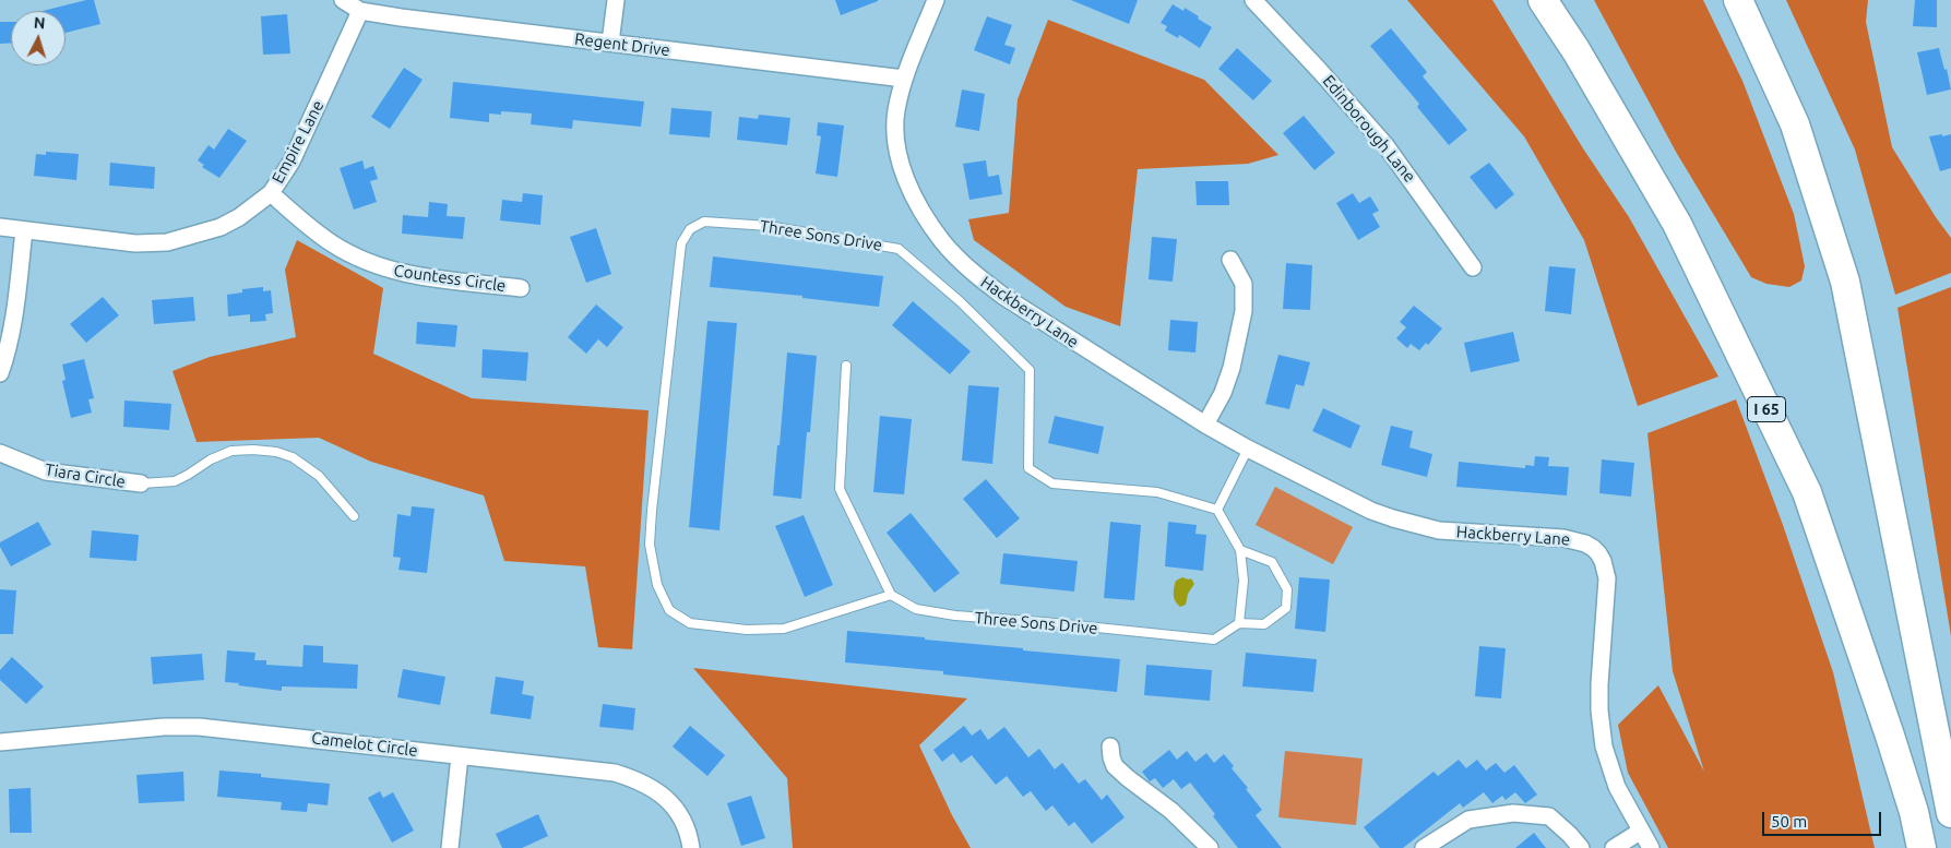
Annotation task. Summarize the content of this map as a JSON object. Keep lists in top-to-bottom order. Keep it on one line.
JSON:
{"streets":{"highway":["I 65"],"street":["Regent Drive","Edinborough Lane","Empire Lane","Countess Circle","Hackberry Lane","Tiara Circle","Camelot Circle"],"lane":["Three Sons Drive"]},"crossings":[["Regent Drive","Empire Lane"],["Regent Drive","Hackberry Lane"],["Empire Lane","Countess Circle"]],"scale_bar":"50 m","north":"top"}
